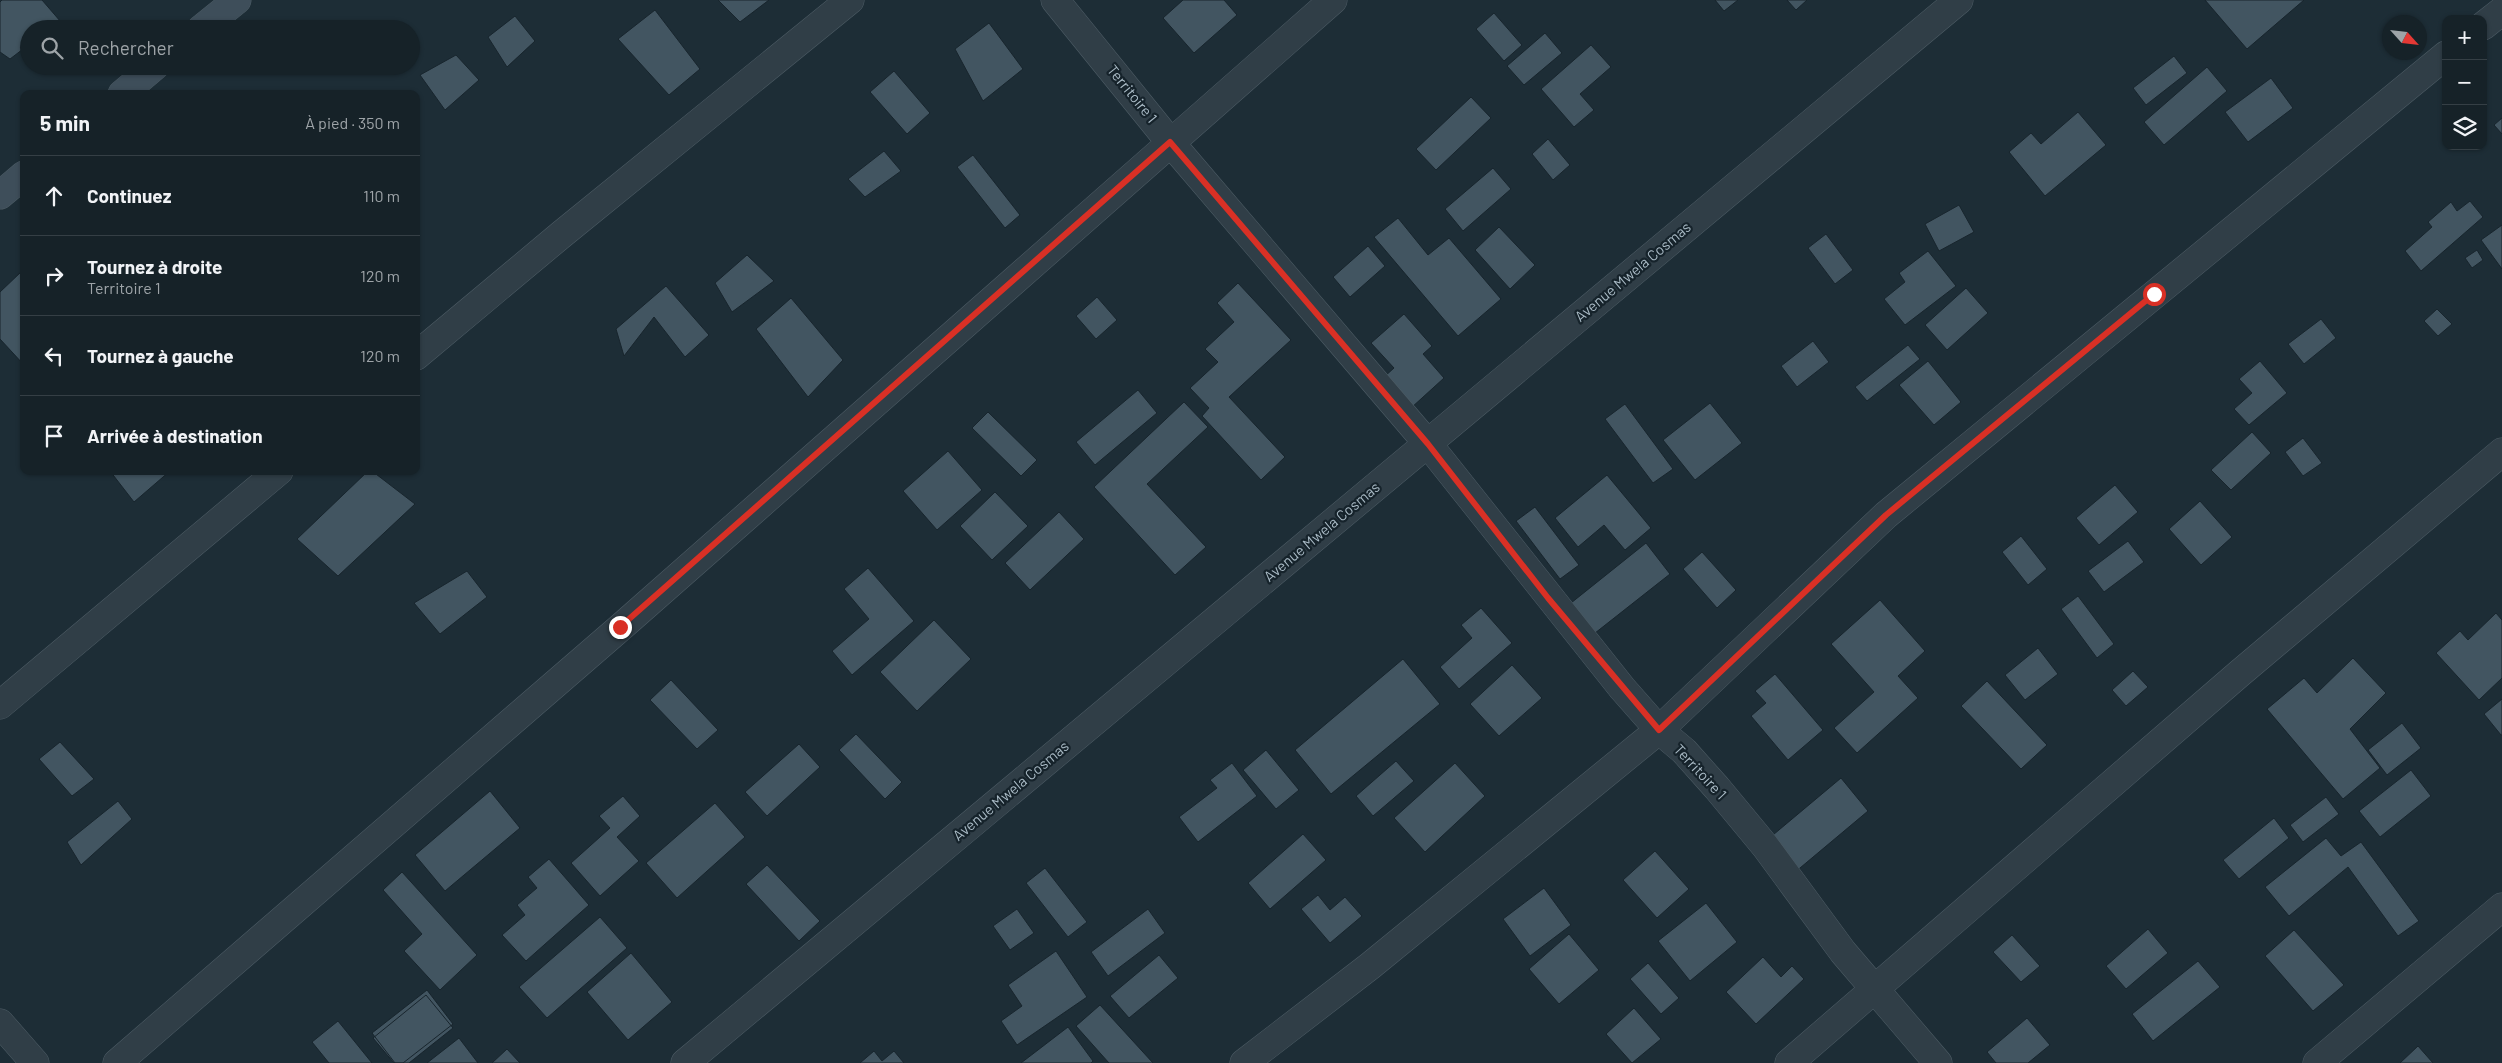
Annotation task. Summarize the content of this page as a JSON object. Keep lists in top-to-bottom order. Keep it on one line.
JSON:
{"streets":{"street":["Territoire 1","Avenue Mwela Cosmas"]},"crossings":[["Territoire 1","Avenue Mwela Cosmas"]],"north":"bottom right","page":{"map_buttons":["+","−"],"search":"Rechercher","heading":["5 min","À pied · 350 m"],"list":[["Continuez","110 m"],["Tournez à droite","Territoire 1","120 m"],["Tournez à gauche","120 m"],"Arrivée à destination"]}}
